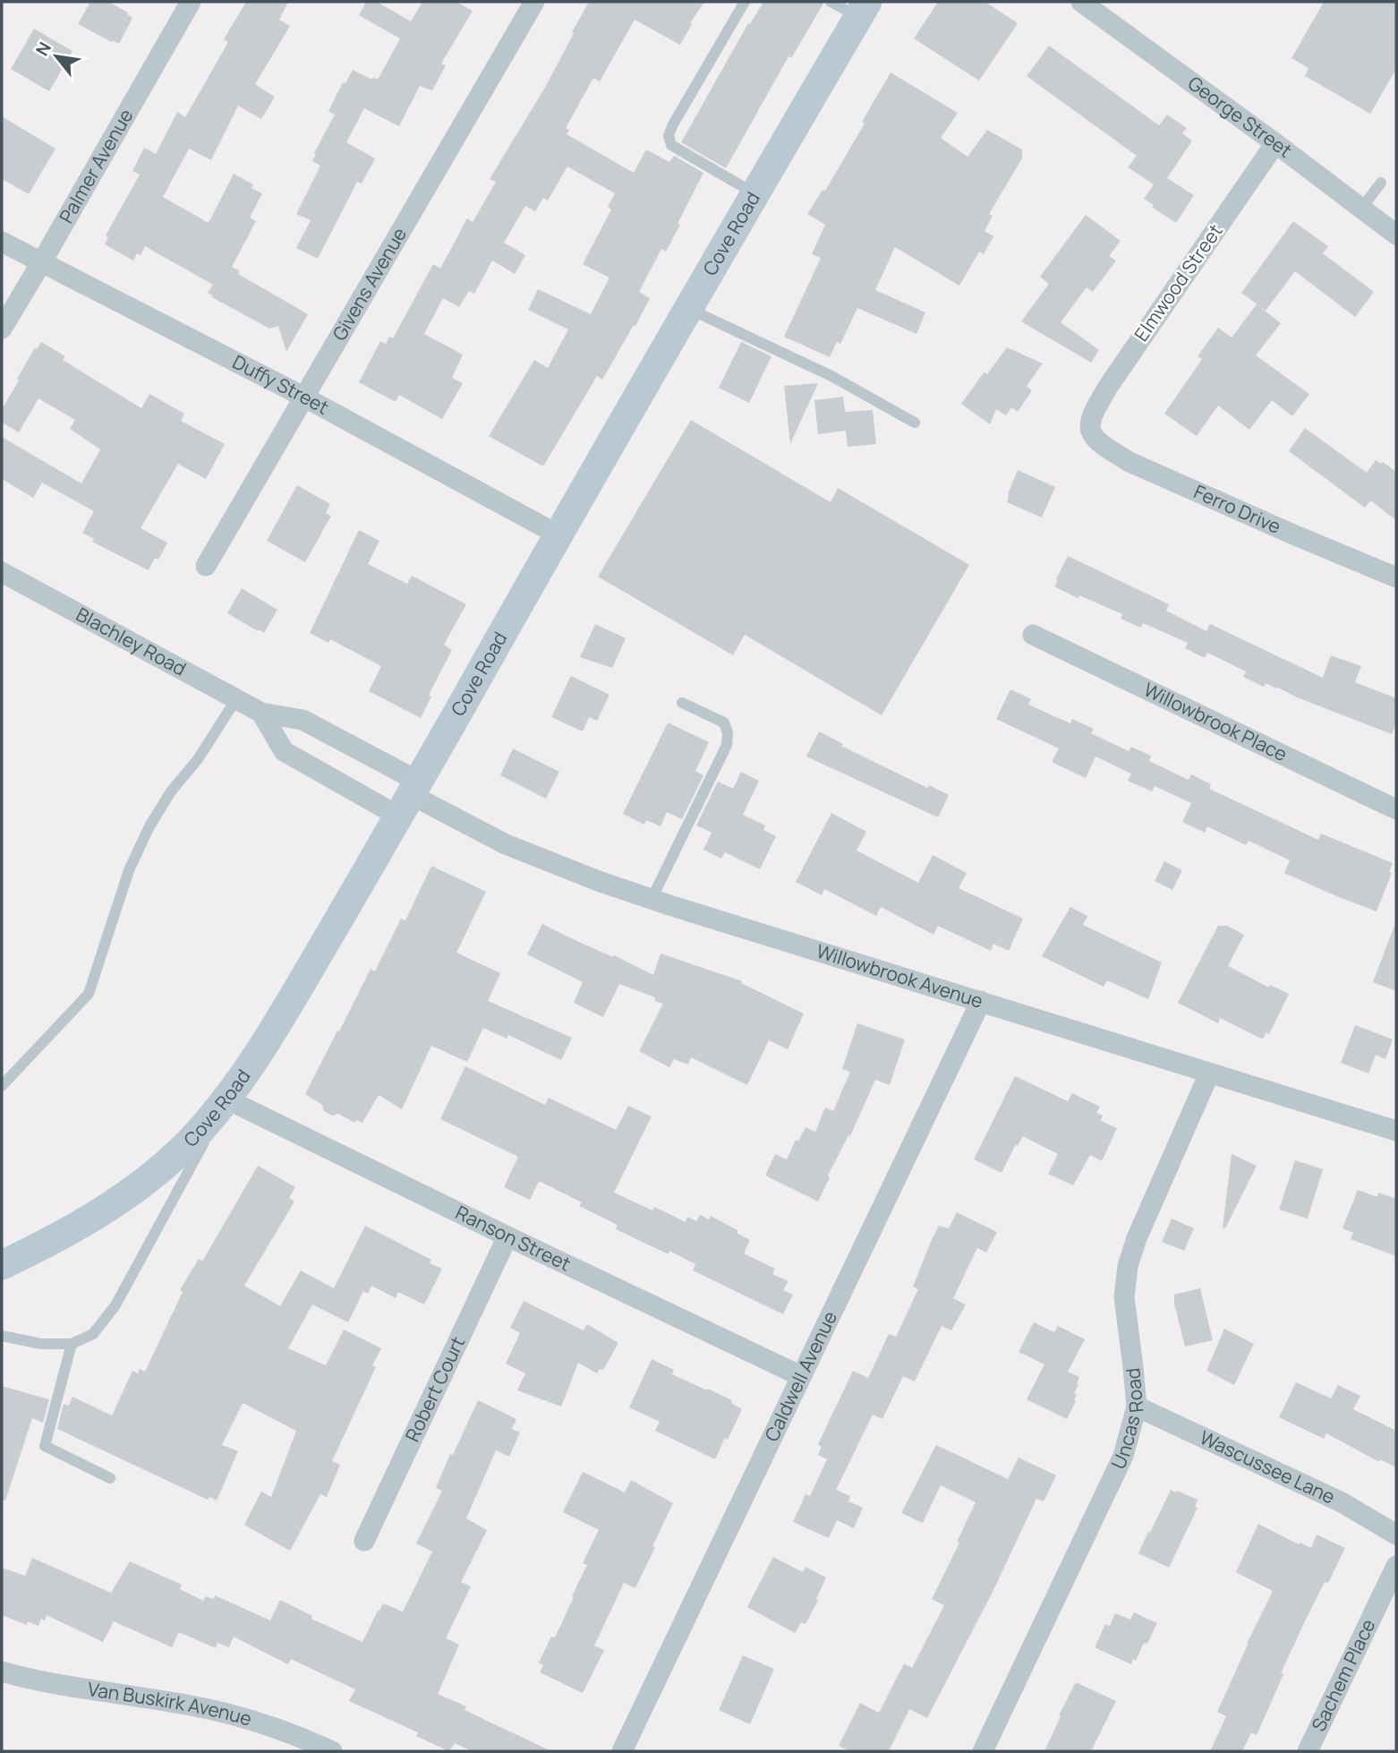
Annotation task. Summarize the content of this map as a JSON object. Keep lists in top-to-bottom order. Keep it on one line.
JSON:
{"streets":{"main road":["Cove Road"],"street":["George Street","Palmer Avenue","Elmwood Street","Givens Avenue","Duffy Street","Ferro Drive","Blachley Road","Willowbrook Place","Willowbrook Avenue","Ranson Street","Caldwell Avenue","Robert Court","Uncas Road","Wascussee Lane","Sachem Place","Van Buskirk Avenue"]},"crossings":[["George Street","Elmwood Street"],["Palmer Avenue","Duffy Street"],["Cove Road","Duffy Street"],["Cove Road","Blachley Road"],["Cove Road","Willowbrook Avenue"],["Cove Road","Ranson Street"],["Elmwood Street","Ferro Drive"],["Givens Avenue","Duffy Street"],["Blachley Road","Willowbrook Avenue"],["Willowbrook Avenue","Caldwell Avenue"],["Willowbrook Avenue","Uncas Road"],["Ranson Street","Caldwell Avenue"],["Ranson Street","Robert Court"],["Uncas Road","Wascussee Lane"]],"north":"top left"}
